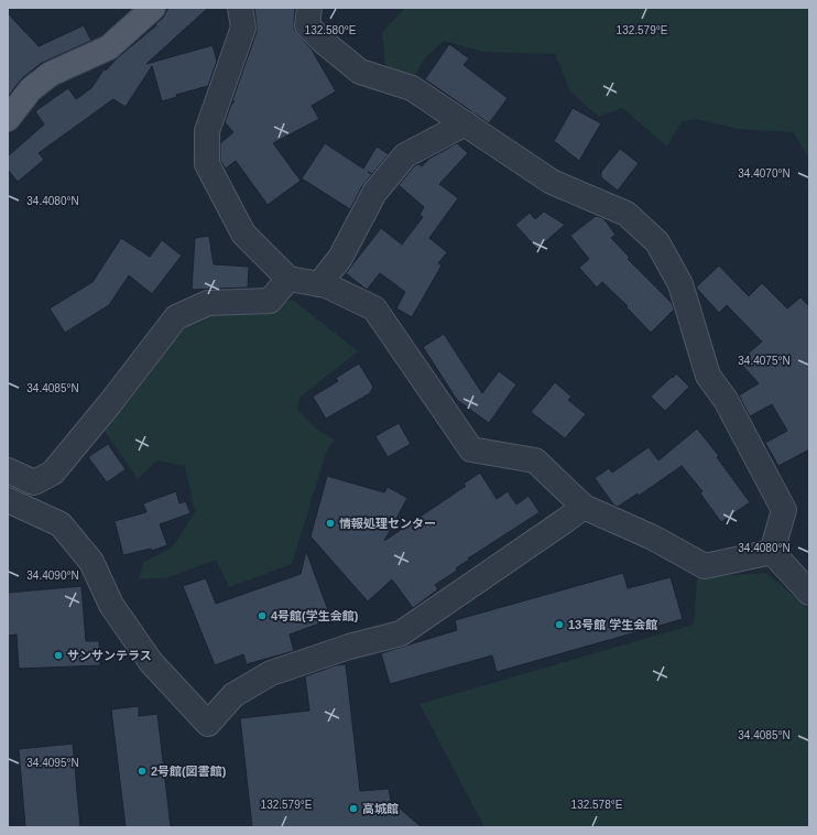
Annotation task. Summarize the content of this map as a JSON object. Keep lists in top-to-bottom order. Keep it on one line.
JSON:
{"places":["情報処理センター","4号館(学生会館)","13号館 学生会館","サンサンテラス","2号館(図書館)","高城館"],"coordinates":["132.579°E","132.580°E","34.4070°N","34.4080°N","34.4075°N","34.4085°N","34.4090°N","34.4095°N","132.578°E"]}
